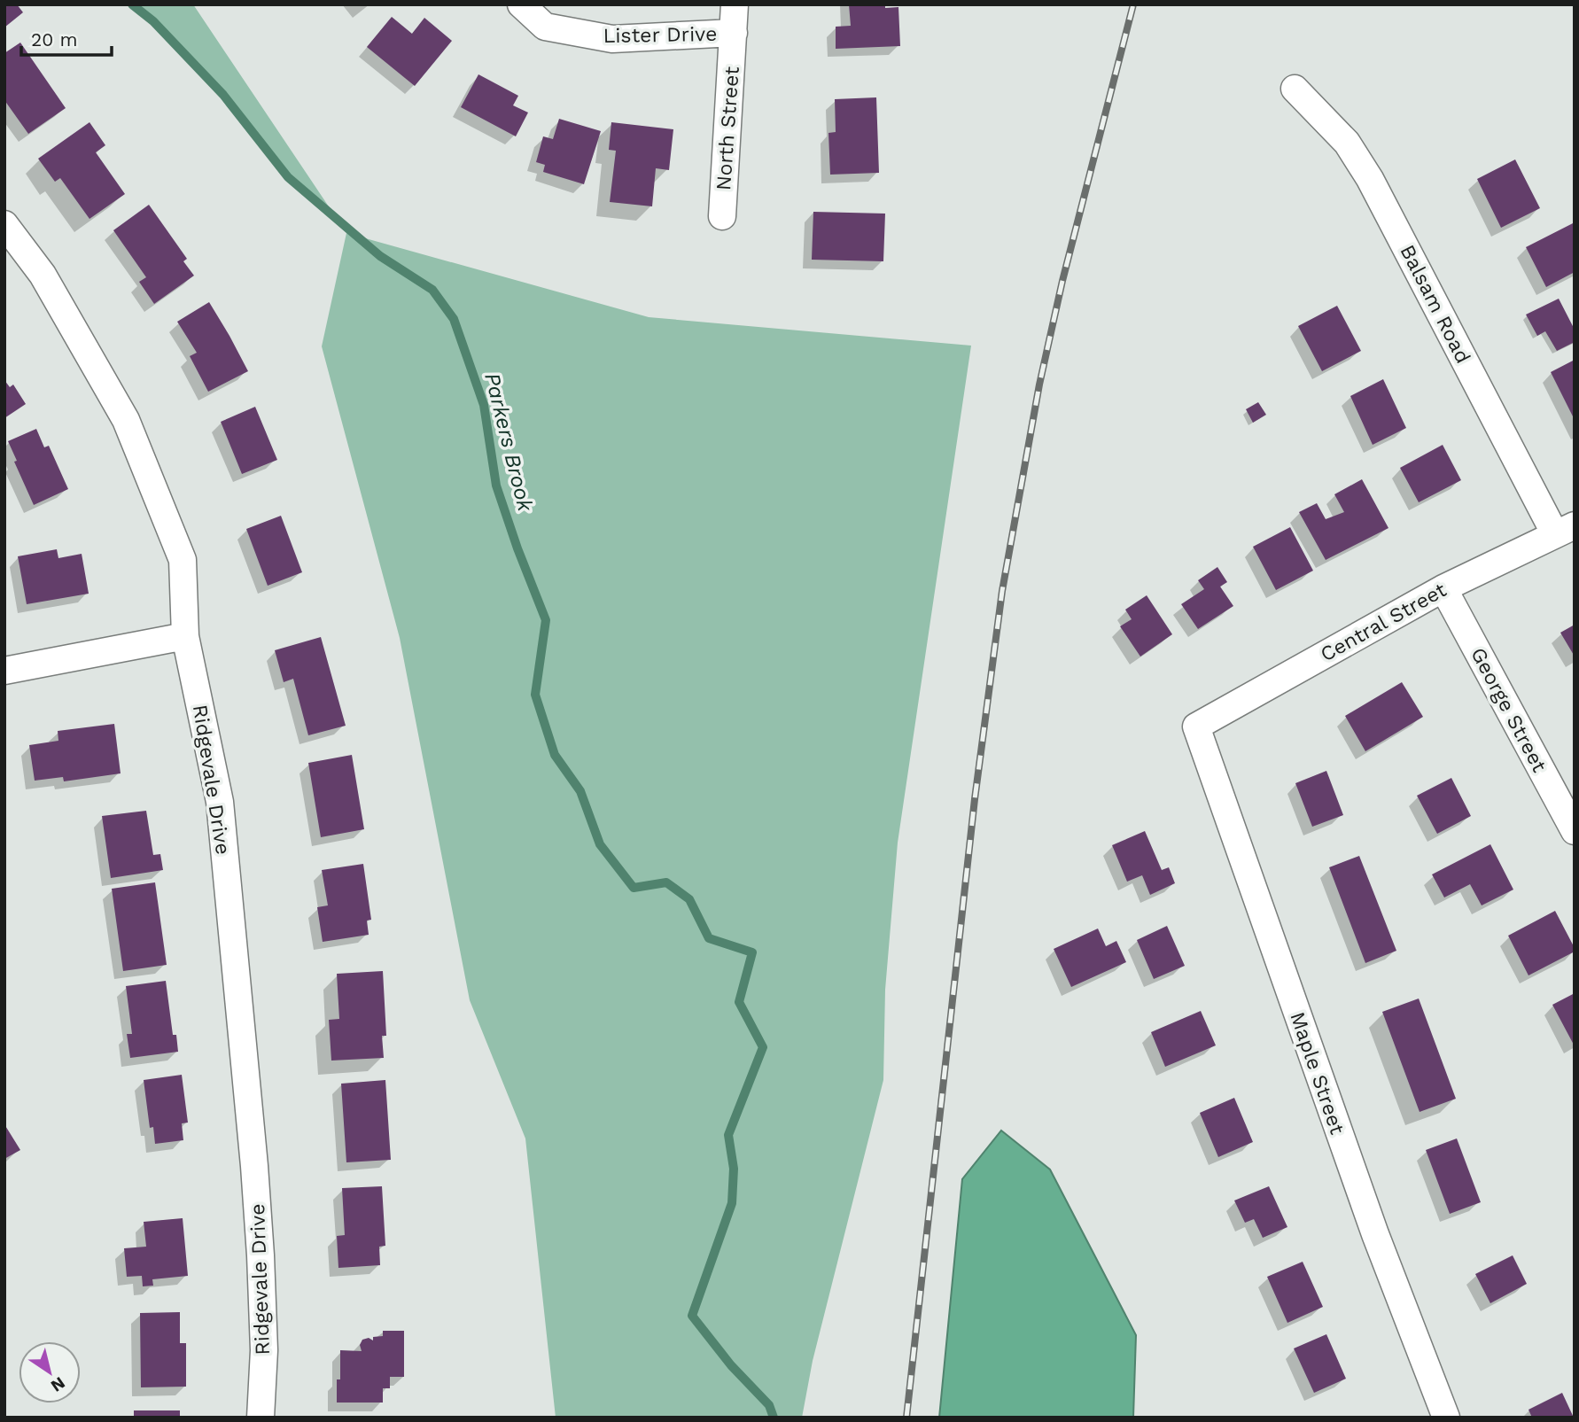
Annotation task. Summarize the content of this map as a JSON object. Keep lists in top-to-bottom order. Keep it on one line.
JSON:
{"streets":{"street":["Lister Drive","North Street","Balsam Road","Central Street","George Street","Ridgevale Drive","Maple Street"]},"crossings":[["Lister Drive","North Street"],["Balsam Road","Central Street"],["Central Street","George Street"],["Central Street","Maple Street"]],"water":["Parkers Brook"],"scale_bar":"20 m","north":"bottom right"}
